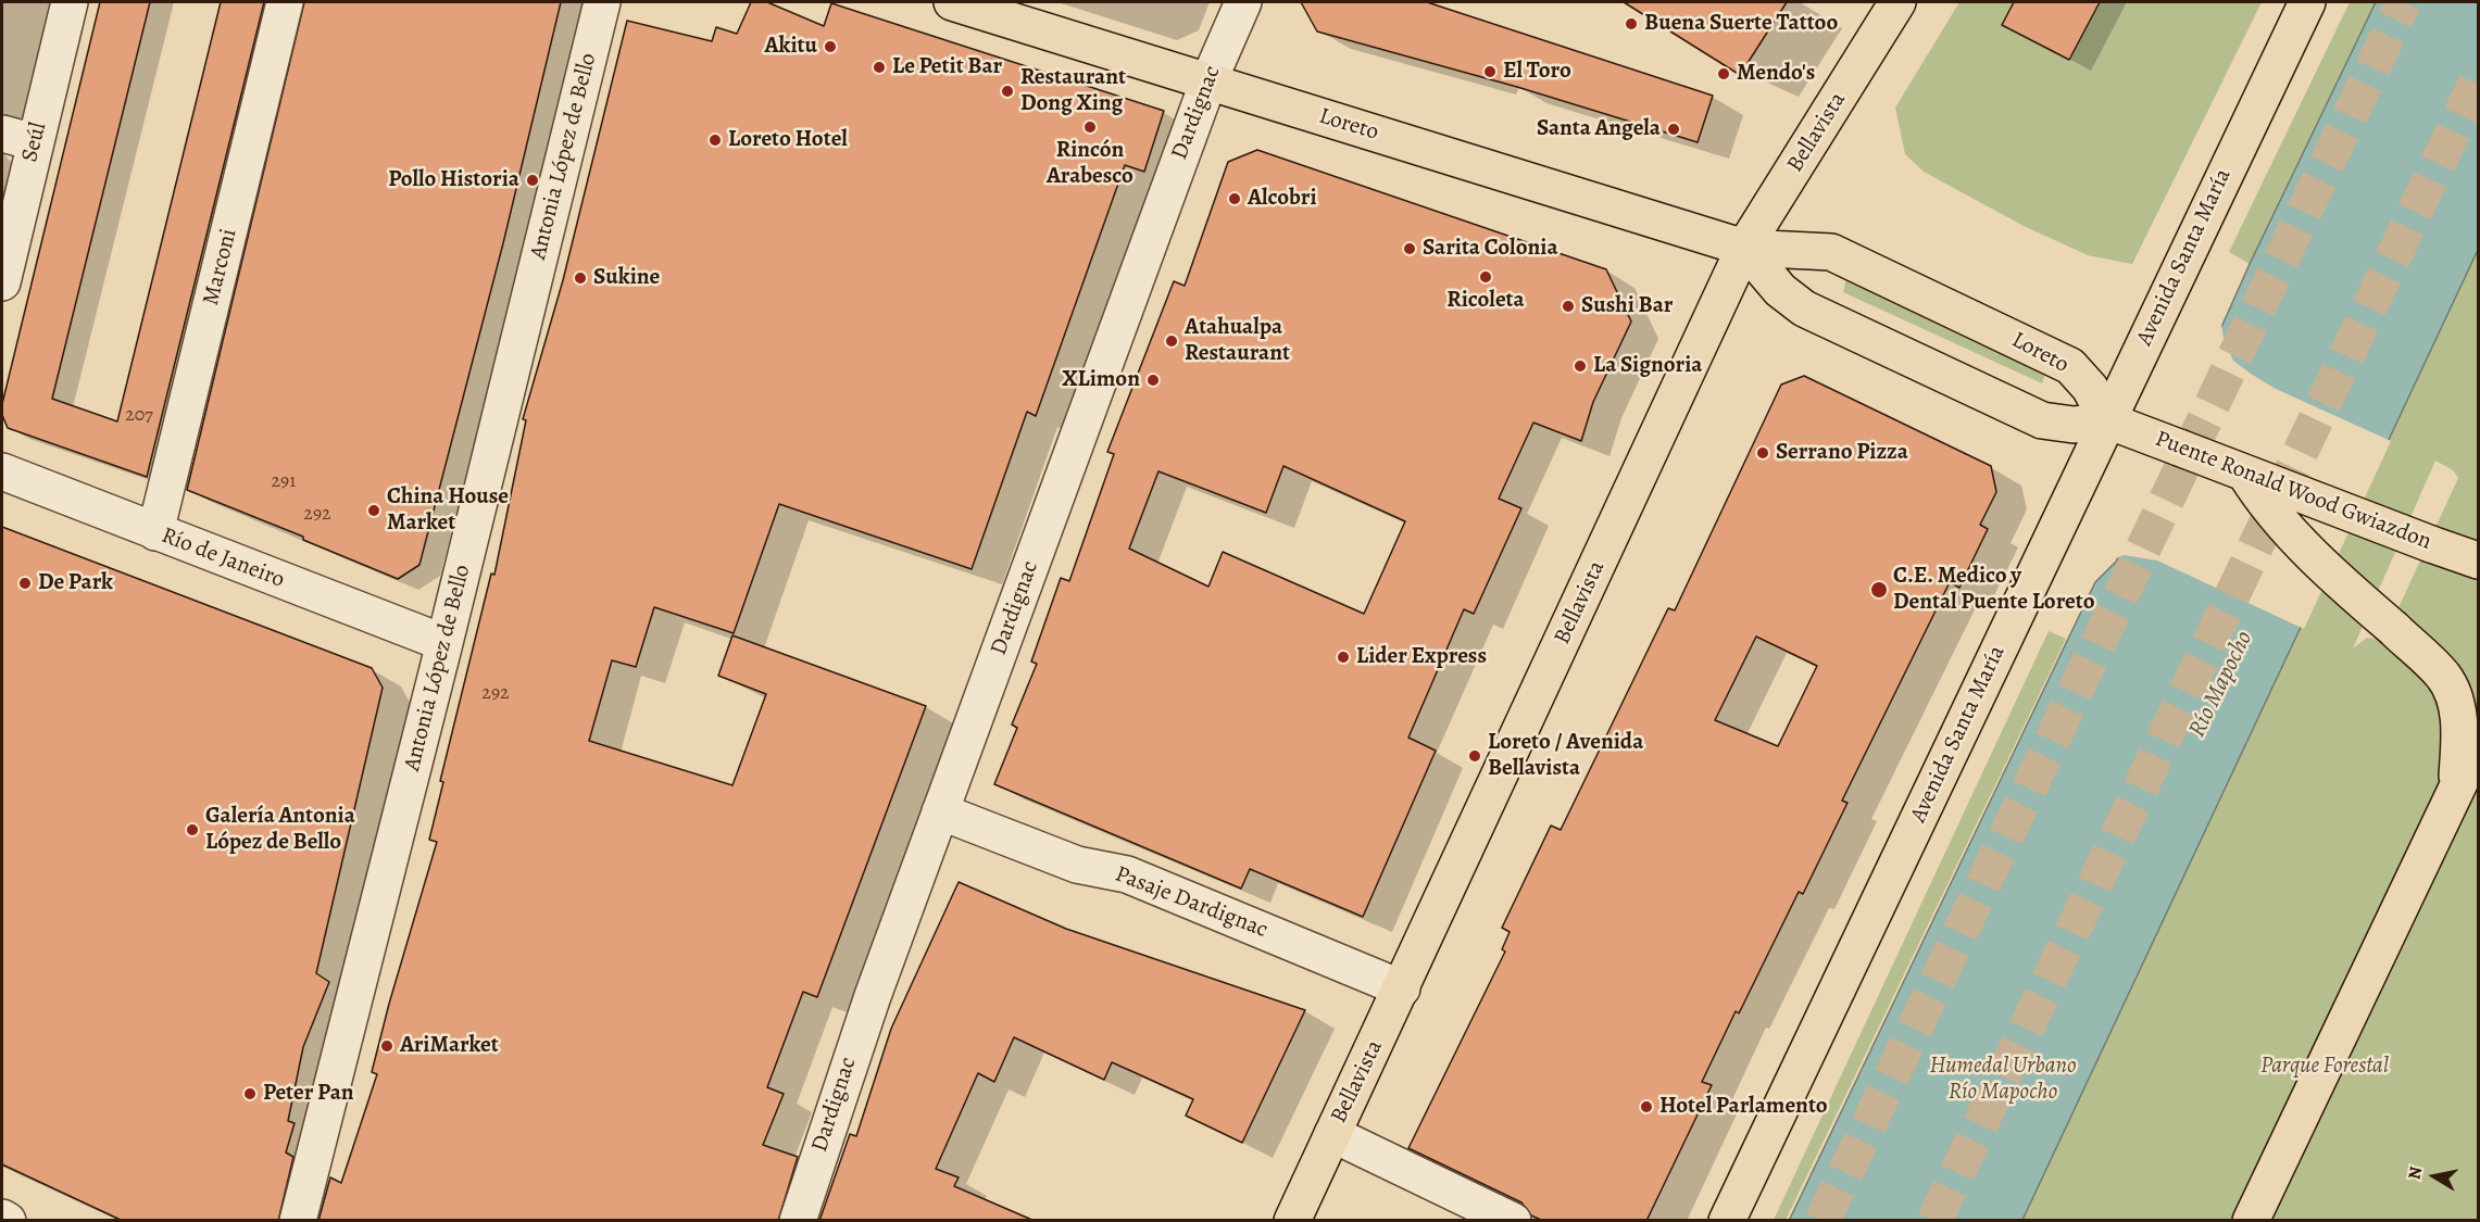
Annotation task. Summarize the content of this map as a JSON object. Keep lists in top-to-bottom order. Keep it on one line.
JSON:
{"streets":{"main road":["Loreto","Bellavista","Avenida Santa María","Puente Ronald Wood Gwiazdon"],"street":["Dardignac","Seúl","Antonia López de Bello","Marconi","Río de Janeiro","Pasaje Dardignac"]},"crossings":[["Dardignac","Loreto"],["Dardignac","Pasaje Dardignac"],["Loreto","Bellavista"],["Loreto","Avenida Santa María"],["Loreto","Puente Ronald Wood Gwiazdon"],["Bellavista","Pasaje Dardignac"],["Antonia López de Bello","Río de Janeiro"],["Avenida Santa María","Puente Ronald Wood Gwiazdon"],["Marconi","Río de Janeiro"]],"water":["Río Mapocho"],"parks":["Humedal Urbano Río Mapocho","Parque Forestal"],"places":["Buena Suerte Tattoo","Akitu","Le Petit Bar","El Toro","Mendo's","Restaurant Dong Xing","Rincón Arabesco","Santa Angela","Loreto Hotel","Pollo Historia","Alcobri","Sarita Colonia","Ricoleta","Sukine","Sushi Bar","Atahualpa Restaurant","La Signoria","XLimon","Serrano Pizza","China House Market","De Park","C.E. Medico y Dental Puente Loreto","Lider Express","Loreto / Avenida Bellavista","Galería Antonia López de Bello","AriMarket","Peter Pan","Hotel Parlamento"],"house_numbers":["207","291","292","292"],"north":"left"}
